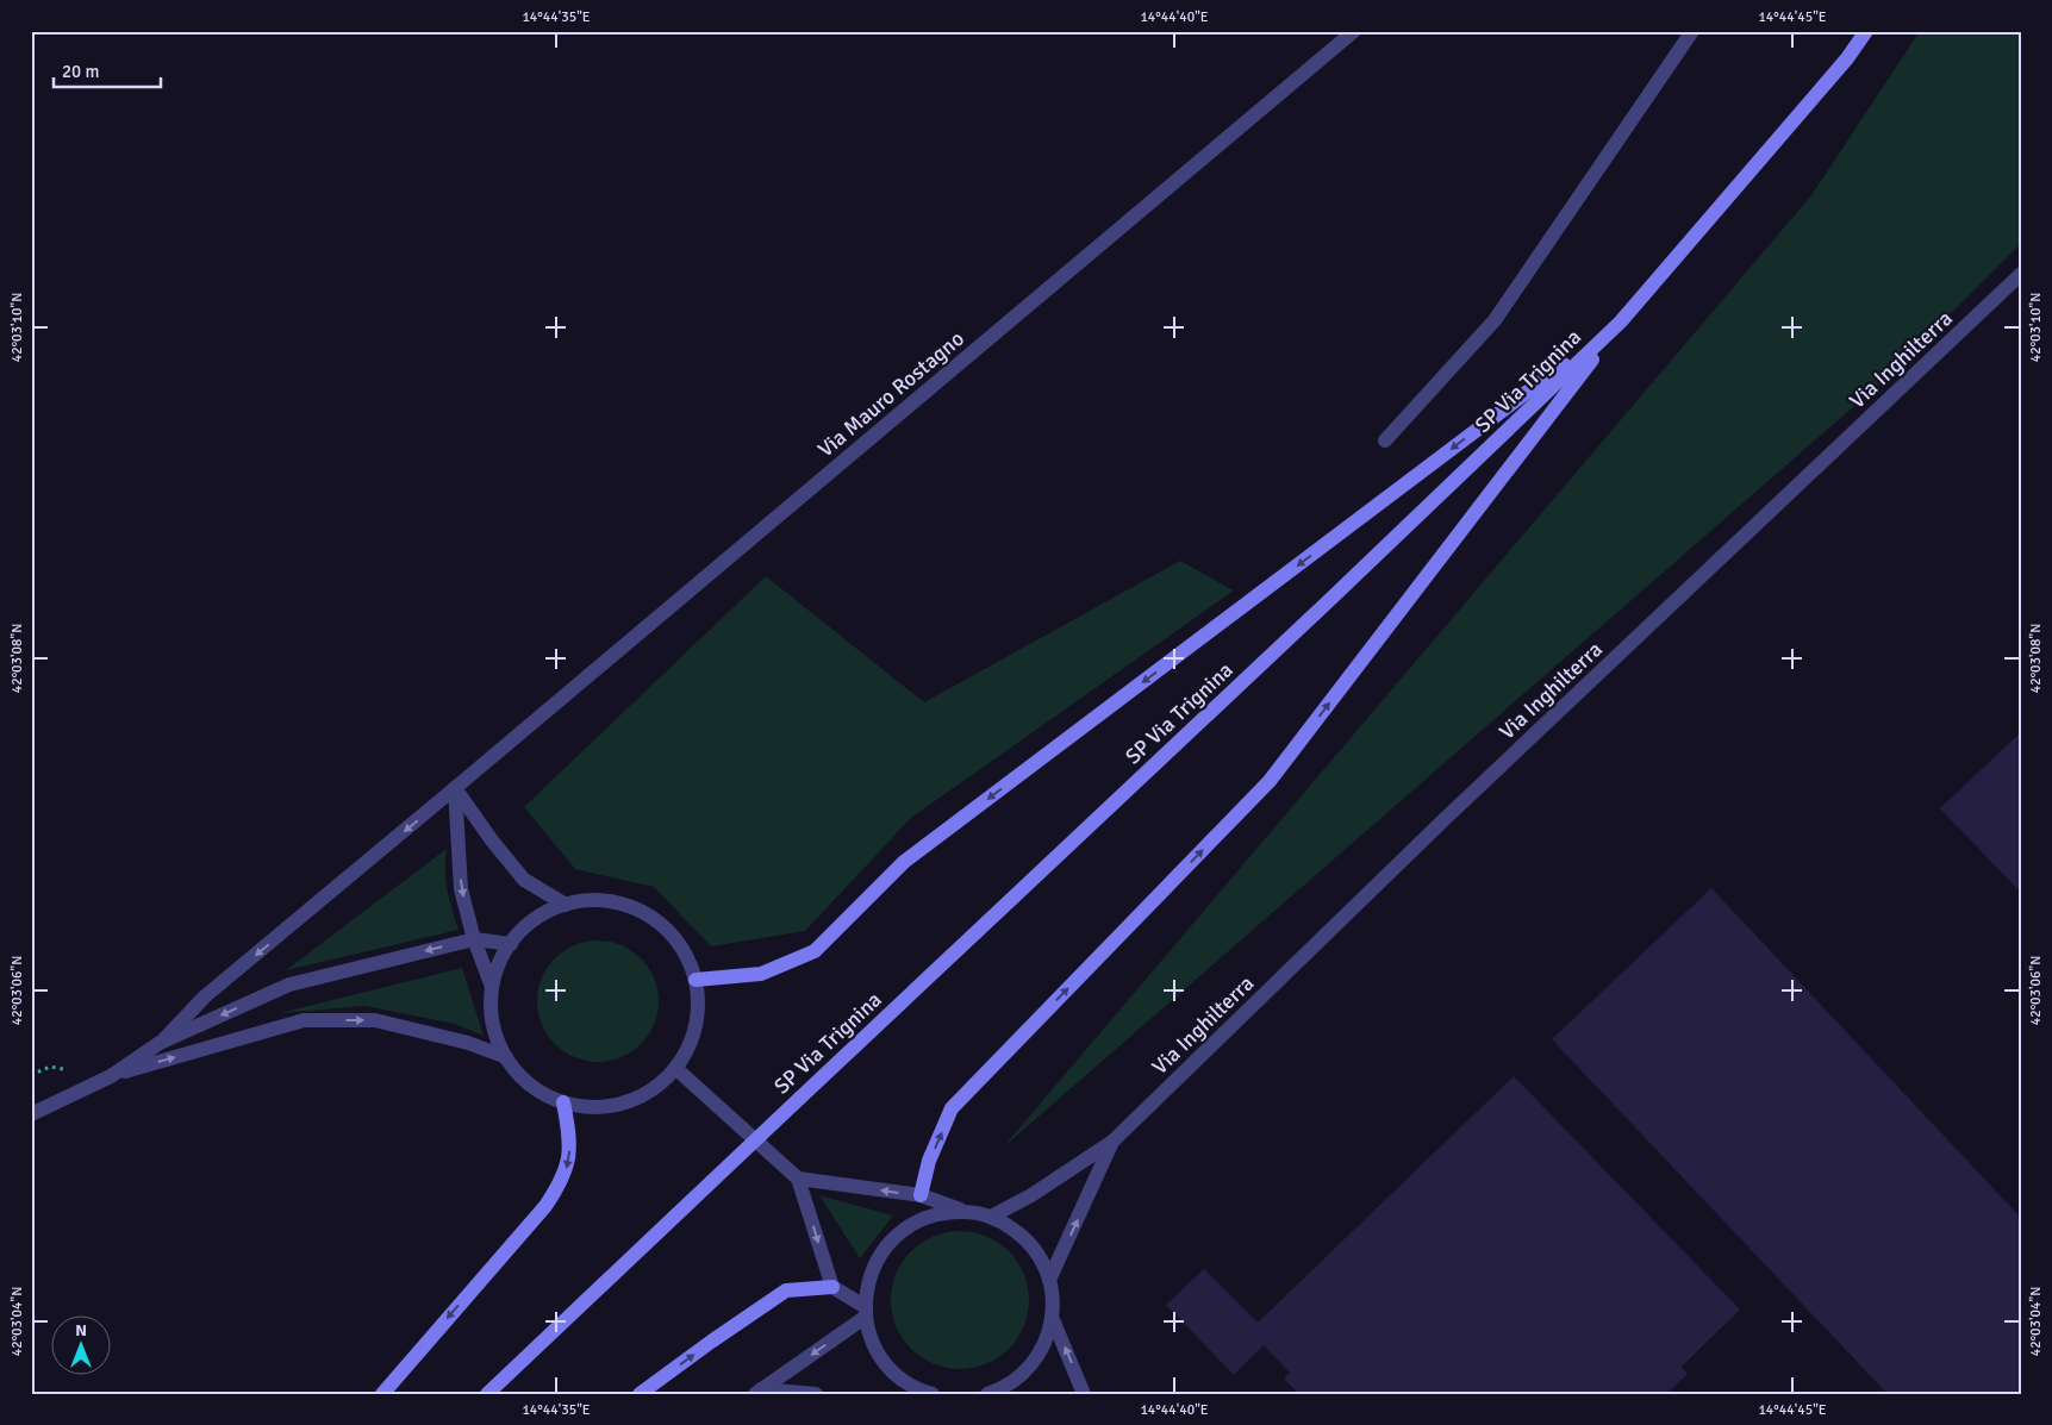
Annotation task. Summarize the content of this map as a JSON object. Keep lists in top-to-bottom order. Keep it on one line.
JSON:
{"streets":{"main road":["SP Via Trignina"],"street":["Via Inghilterra","Via Mauro Rostagno"]},"scale_bar":"20 m","north":"top","coordinates":["14°44'35\"E","14°44'40\"E","14°44'45\"E","42°03'10\"N","42°03'08\"N","42°03'06\"N","42°03'04\"N"]}
